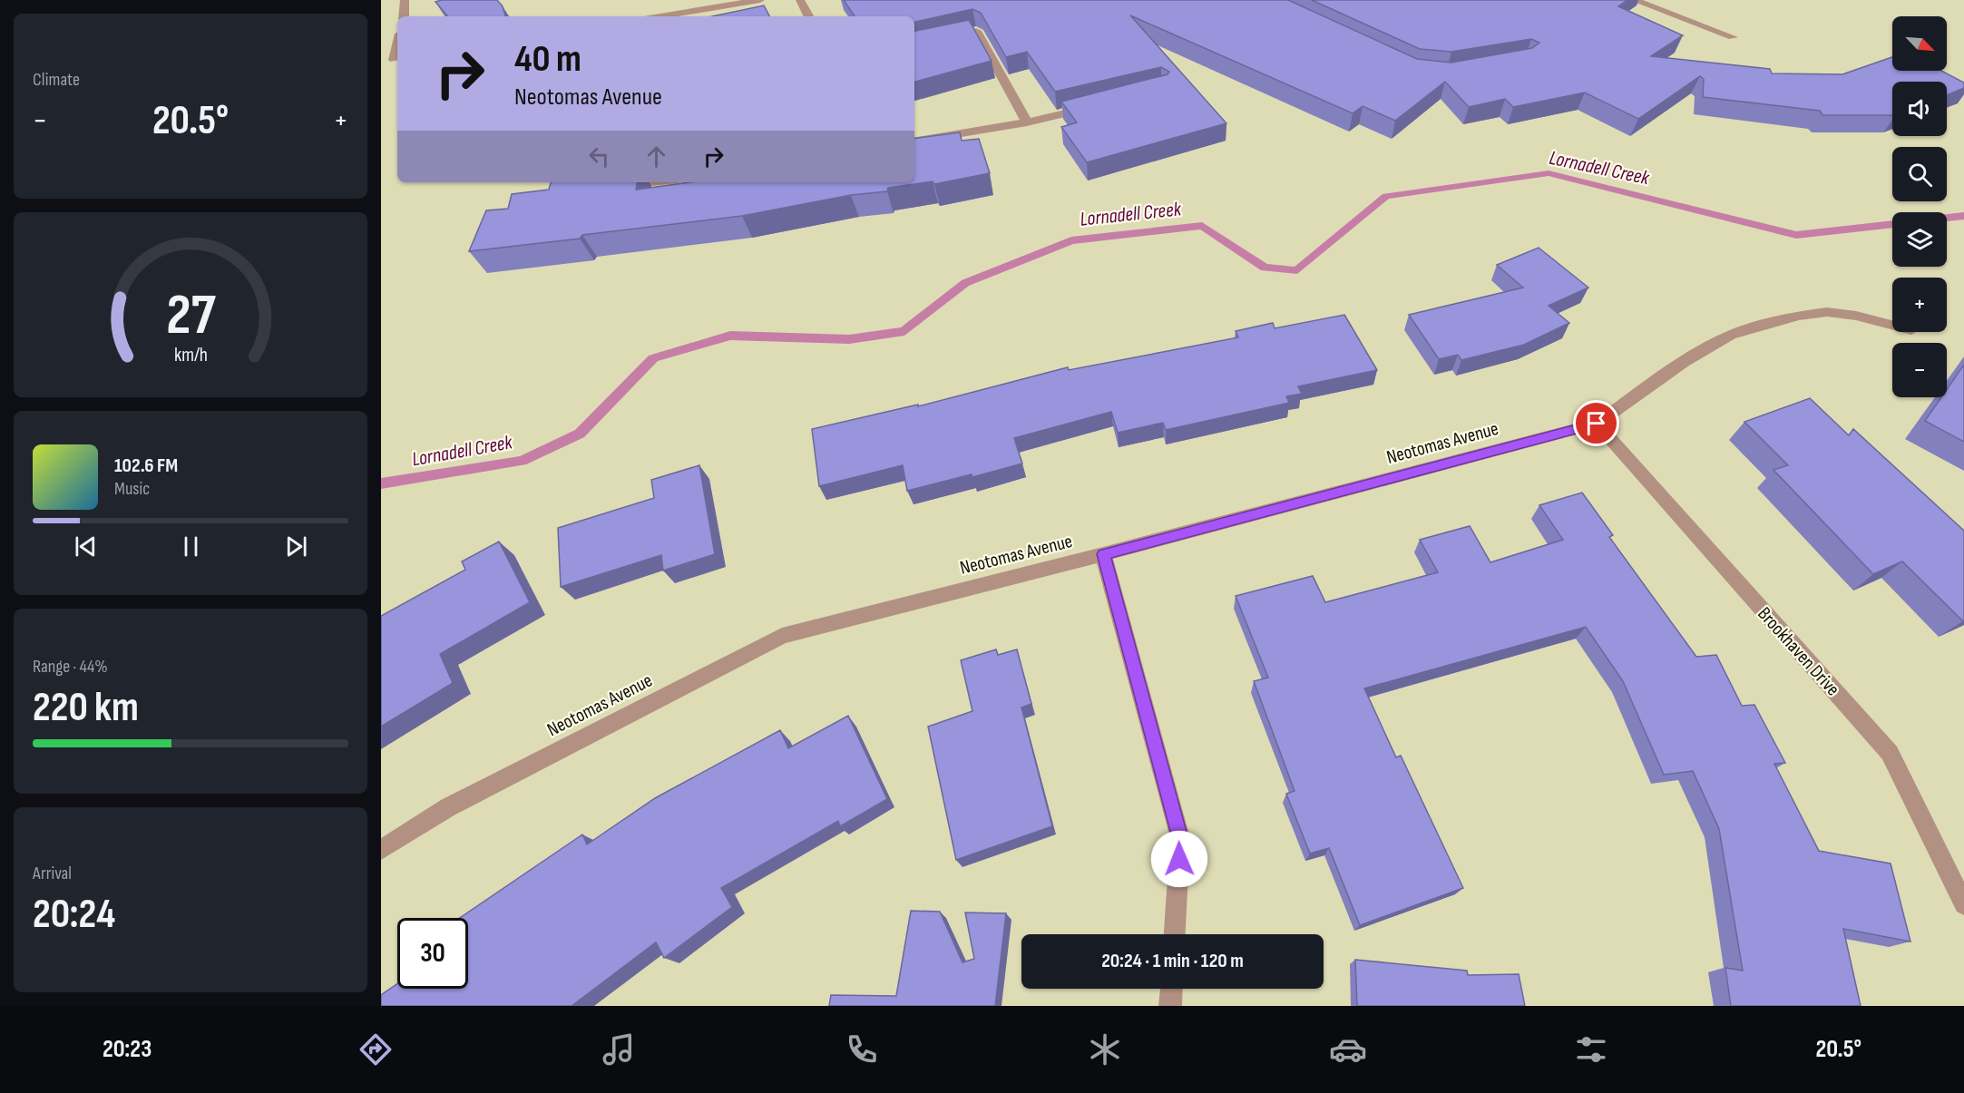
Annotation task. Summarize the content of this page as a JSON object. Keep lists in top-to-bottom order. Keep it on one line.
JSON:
{"streets":{"street":["Neotomas Avenue","Brookhaven Drive"]},"crossings":[["Neotomas Avenue","Brookhaven Drive"]],"water":["Lornadell Creek"],"north":"bottom right","page":{"tile":["Climate",["Range · 44%","220 km"],["Arrival","20:24"]],"map_buttons":["+","−"],"turn":["40 m","Neotomas Avenue"],"heat":["−","20.5°","+"],"song":["102.6 FM","Music"],"limit":"30","trip":"20:24 · 1 min · 120 m","tabs":["20:23","20.5°"],"gauge":["27","km/h"]}}
